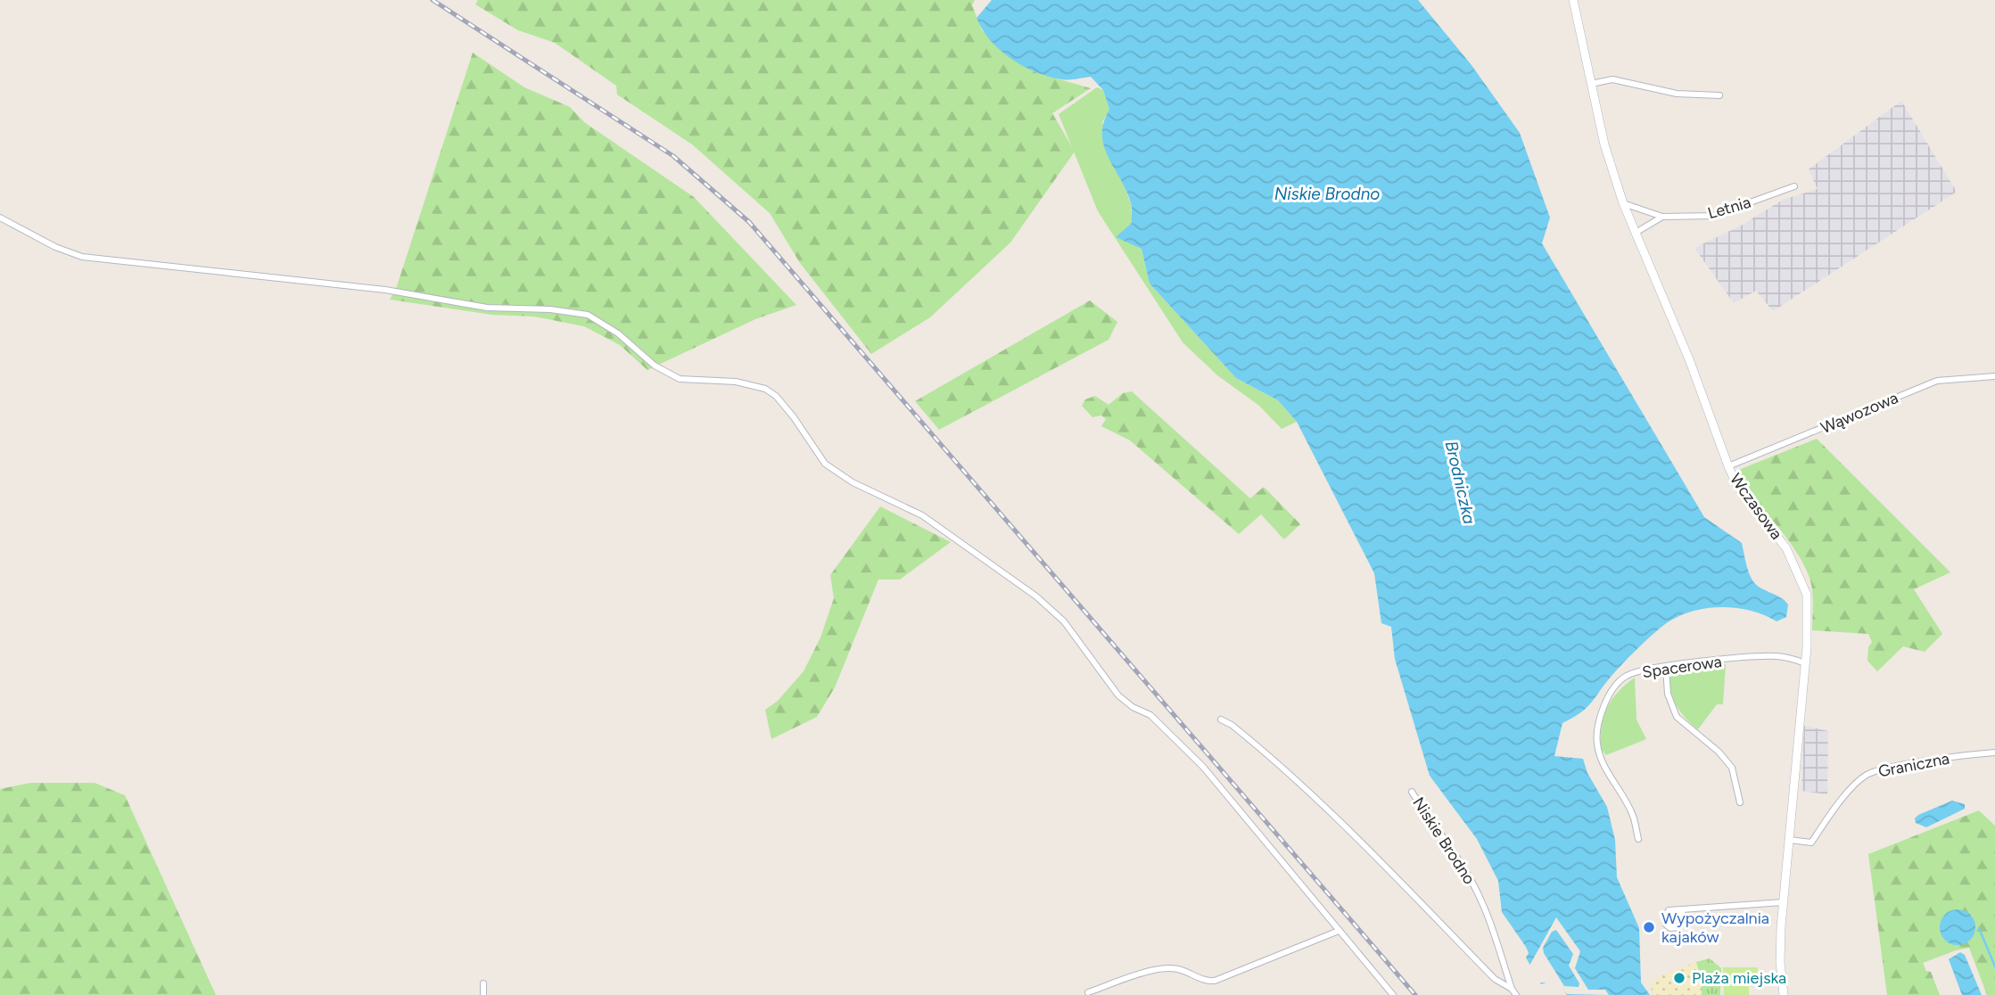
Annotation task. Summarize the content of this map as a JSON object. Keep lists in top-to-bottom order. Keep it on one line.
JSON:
{"streets":{"street":["Letnia","Wąwozowa","Wczasowa","Spacerowa","Graniczna","Niskie Brodno"]},"crossings":[["Letnia","Wczasowa"],["Wąwozowa","Wczasowa"],["Wczasowa","Spacerowa"],["Wczasowa","Graniczna"]],"water":["Niskie Brodno","Brodniczka"],"places":["Wypożyczalnia kajaków","Plaża miejska"]}
